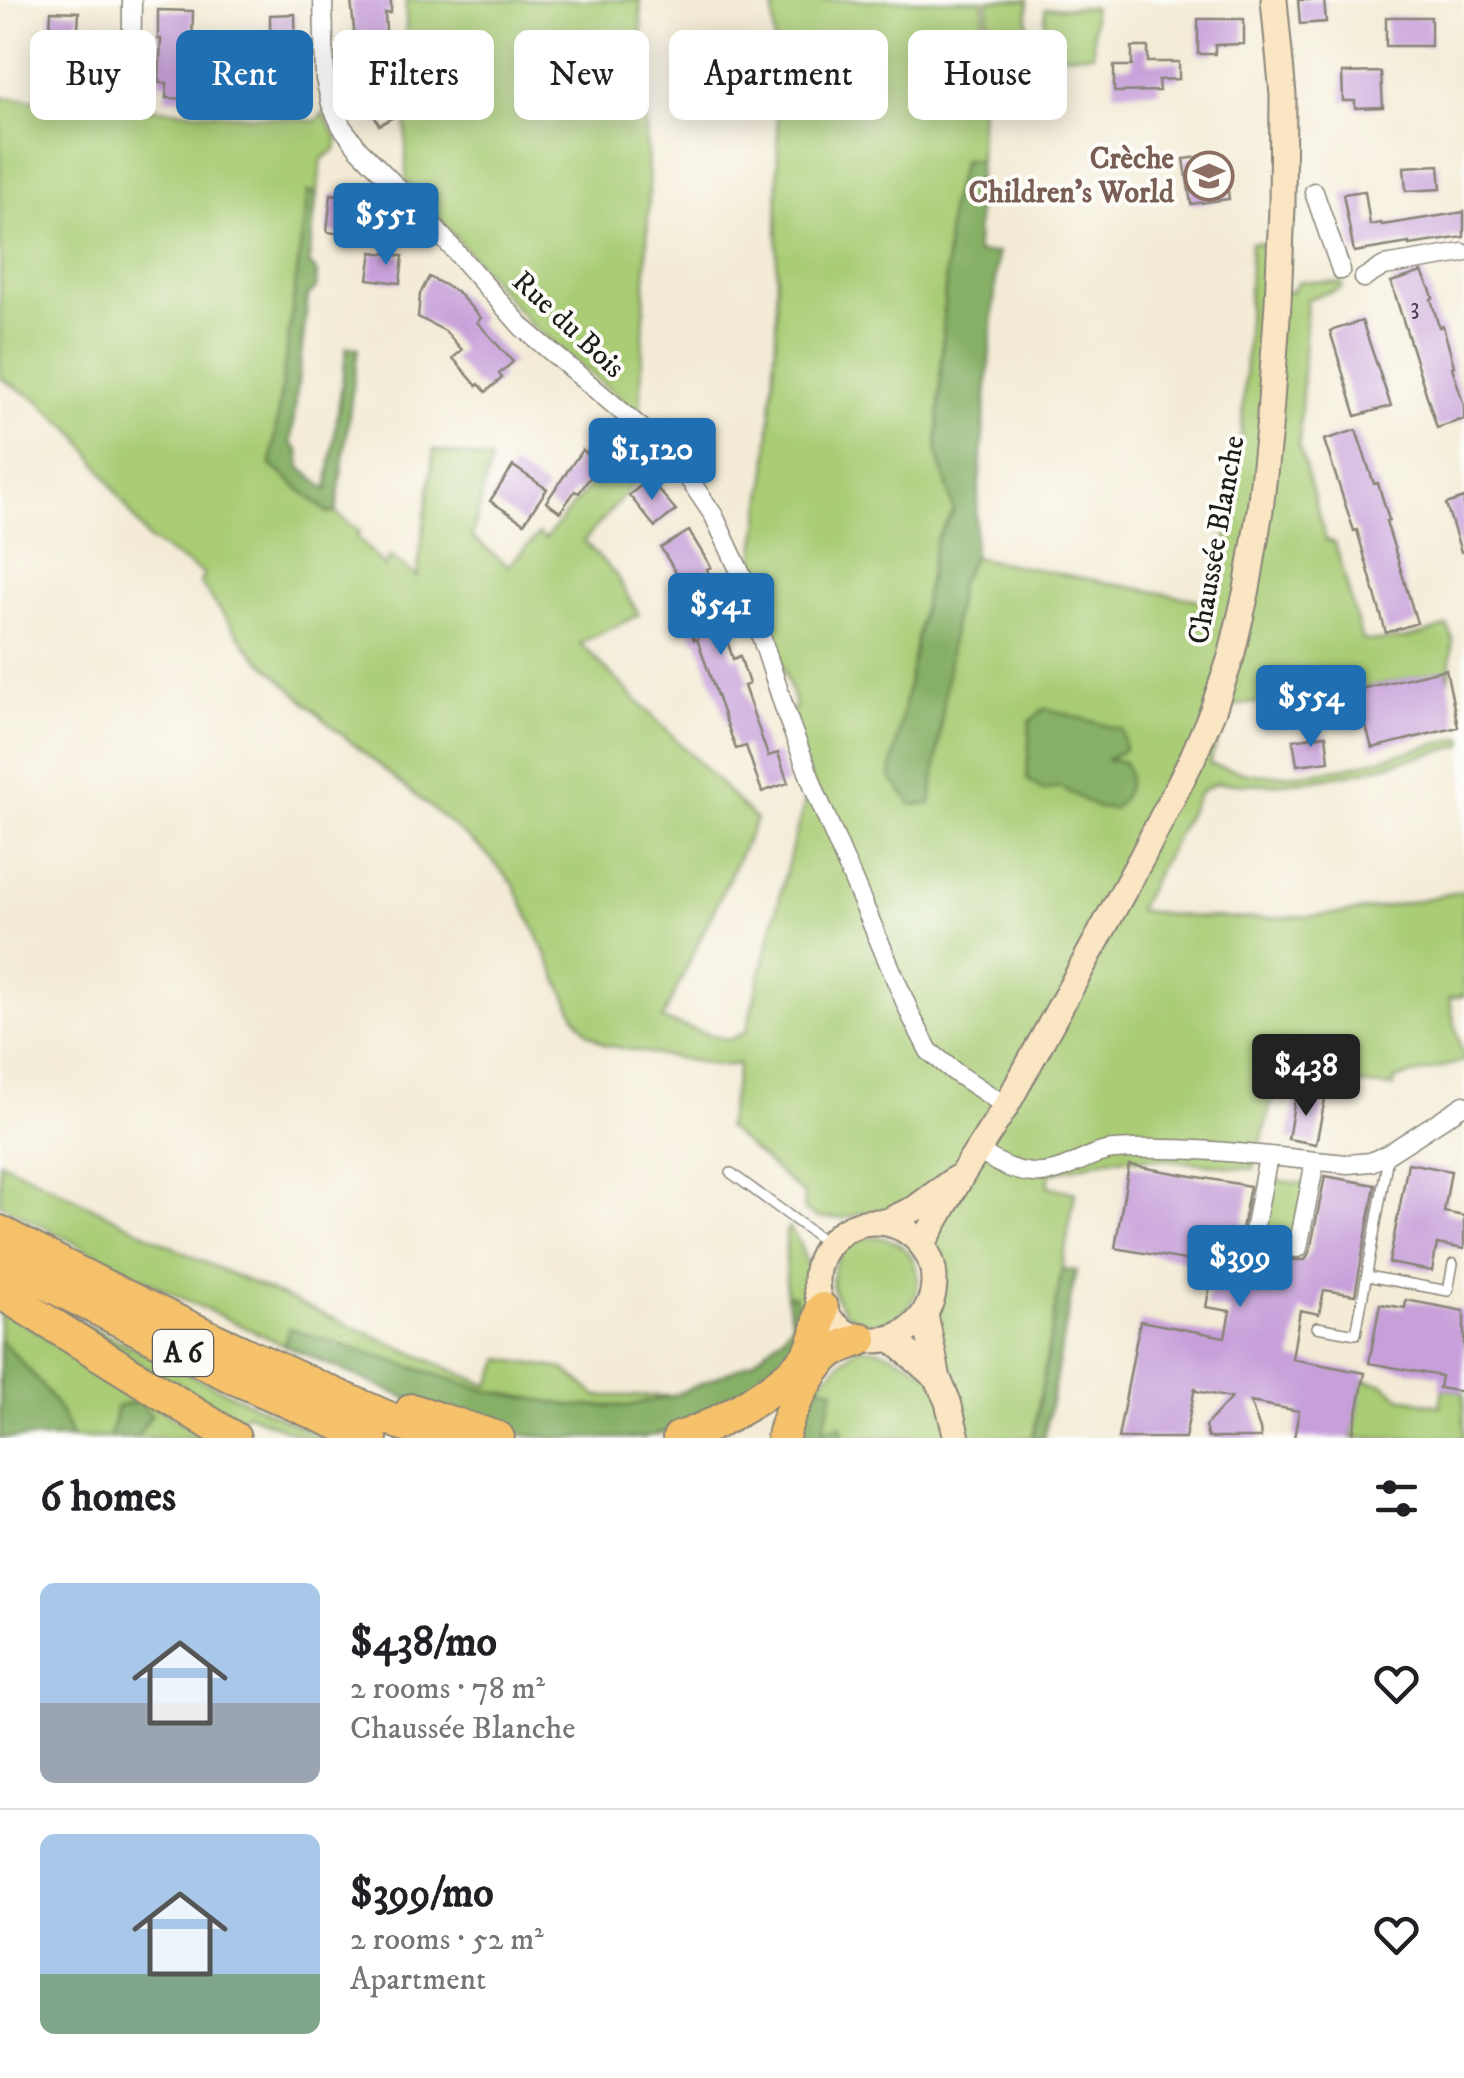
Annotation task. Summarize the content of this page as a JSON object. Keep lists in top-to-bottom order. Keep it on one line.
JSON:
{"streets":{"highway":["A 6"],"main road":["Chaussée Blanche"],"street":["Rue du Bois"]},"crossings":[["Rue du Bois","Chaussée Blanche"]],"places":{"school or university":["Crèche Children's World"]},"house_numbers":["3"],"page":{"chip":["Buy","Rent","Filters","New","Apartment","House"],"price":["$551","$1,120","$541","$554","$438","$399"],"heading":"6 homes","list":[{"name":"$438/mo","note":"2 rooms · 78 m² · Chaussée Blanche"},{"name":"$399/mo","note":"2 rooms · 52 m² · Apartment"}]}}
